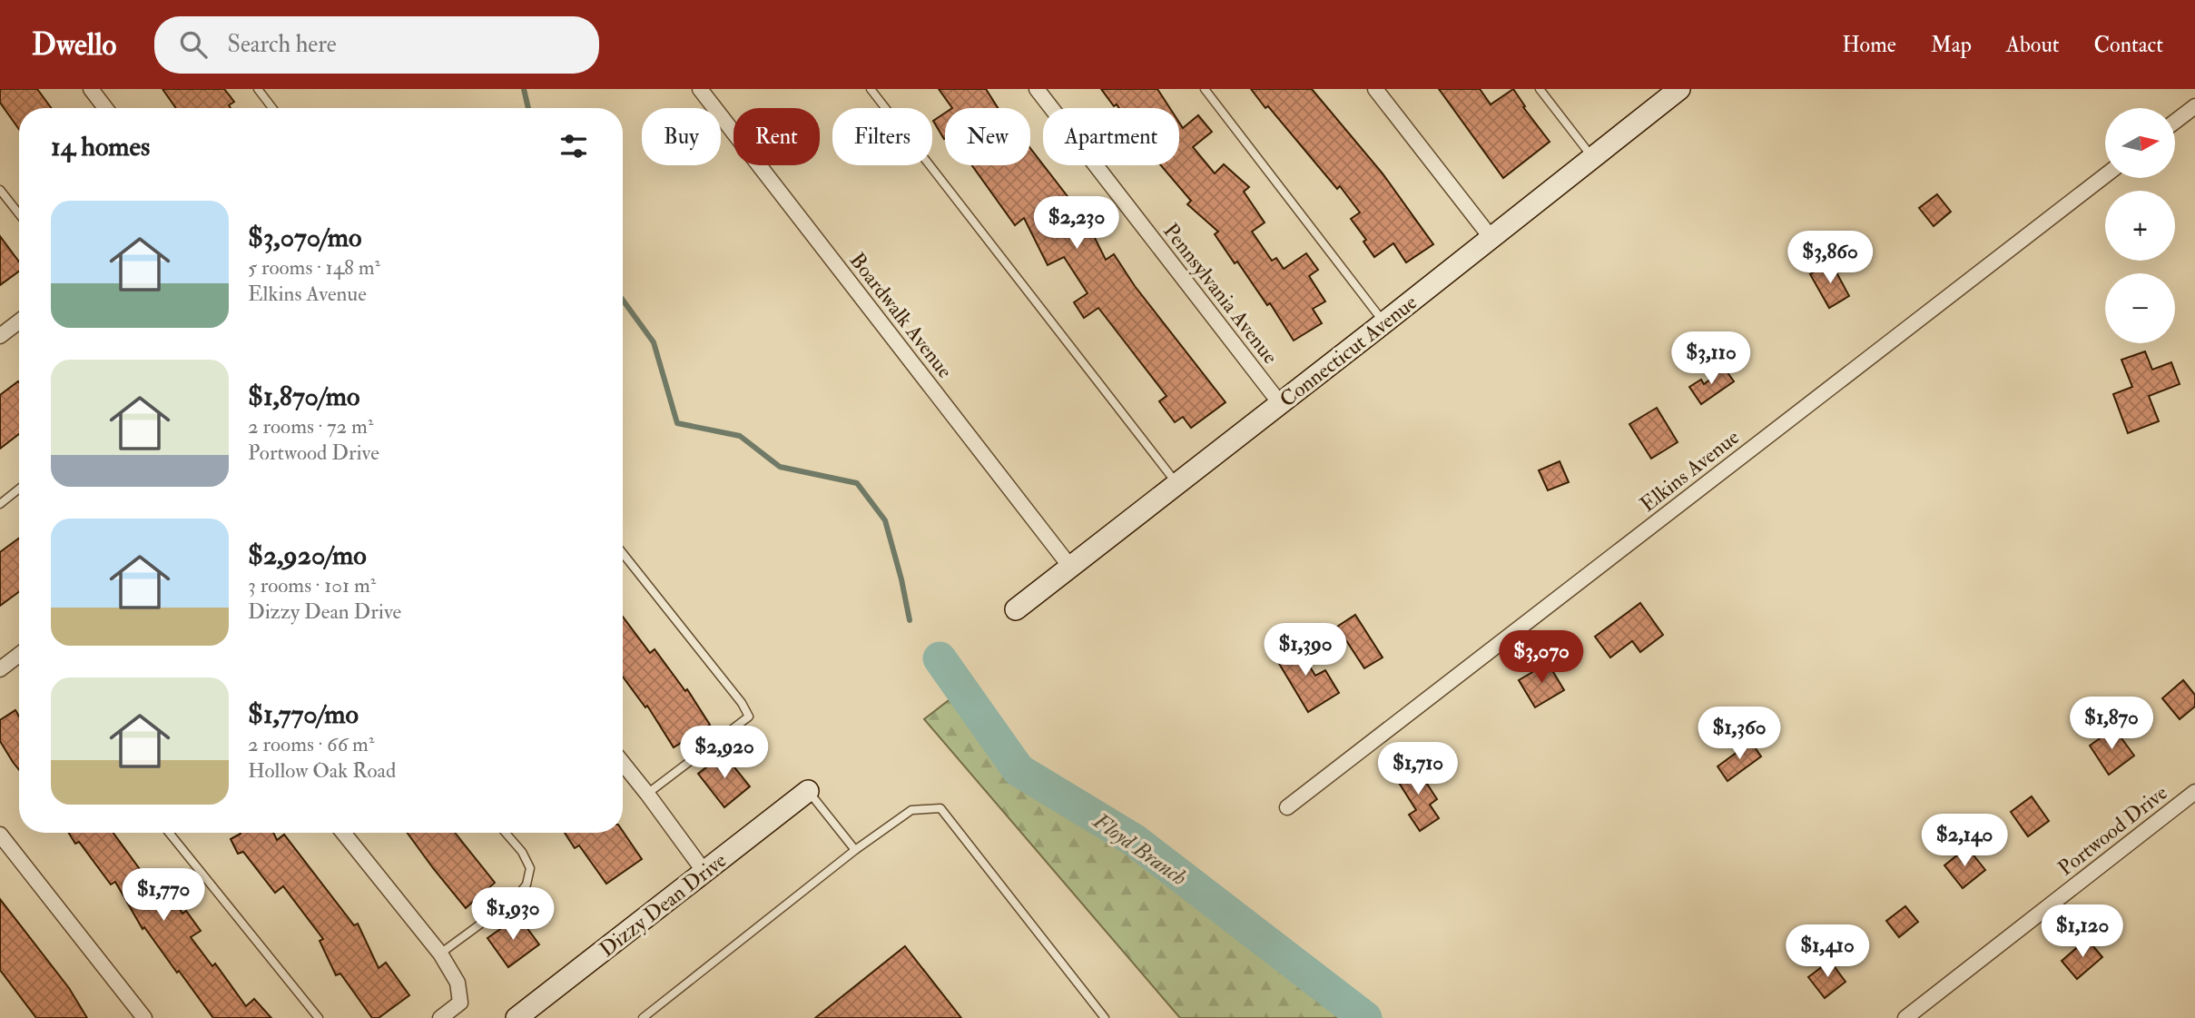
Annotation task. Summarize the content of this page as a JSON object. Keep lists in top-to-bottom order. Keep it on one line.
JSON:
{"streets":{"street":["Pennsylvania Avenue","Boardwalk Avenue","Connecticut Avenue","Elkins Avenue","Portwood Drive","Dizzy Dean Drive"]},"crossings":[["Pennsylvania Avenue","Connecticut Avenue"],["Boardwalk Avenue","Connecticut Avenue"]],"water":["Floyd Branch"],"north":"right","page":{"header":"Dwello","search":"Search here","nav":["Home","Map","About","Contact"],"map_buttons":["+","−"],"chip":["Buy","Rent","Filters","New","Apartment"],"heading":"14 homes","list":[{"name":"$3,070/mo","note":"5 rooms · 148 m² · Elkins Avenue"},{"name":"$1,870/mo","note":"2 rooms · 72 m² · Portwood Drive"},{"name":"$2,920/mo","note":"3 rooms · 101 m² · Dizzy Dean Drive"},{"name":"$1,770/mo","note":"2 rooms · 66 m² · Hollow Oak Road"}],"price":["$2,230","$3,860","$3,110","$1,390","$3,070","$1,870","$1,360","$2,920","$1,710","$2,140","$1,770","$1,930","$1,120","$1,410"]}}
